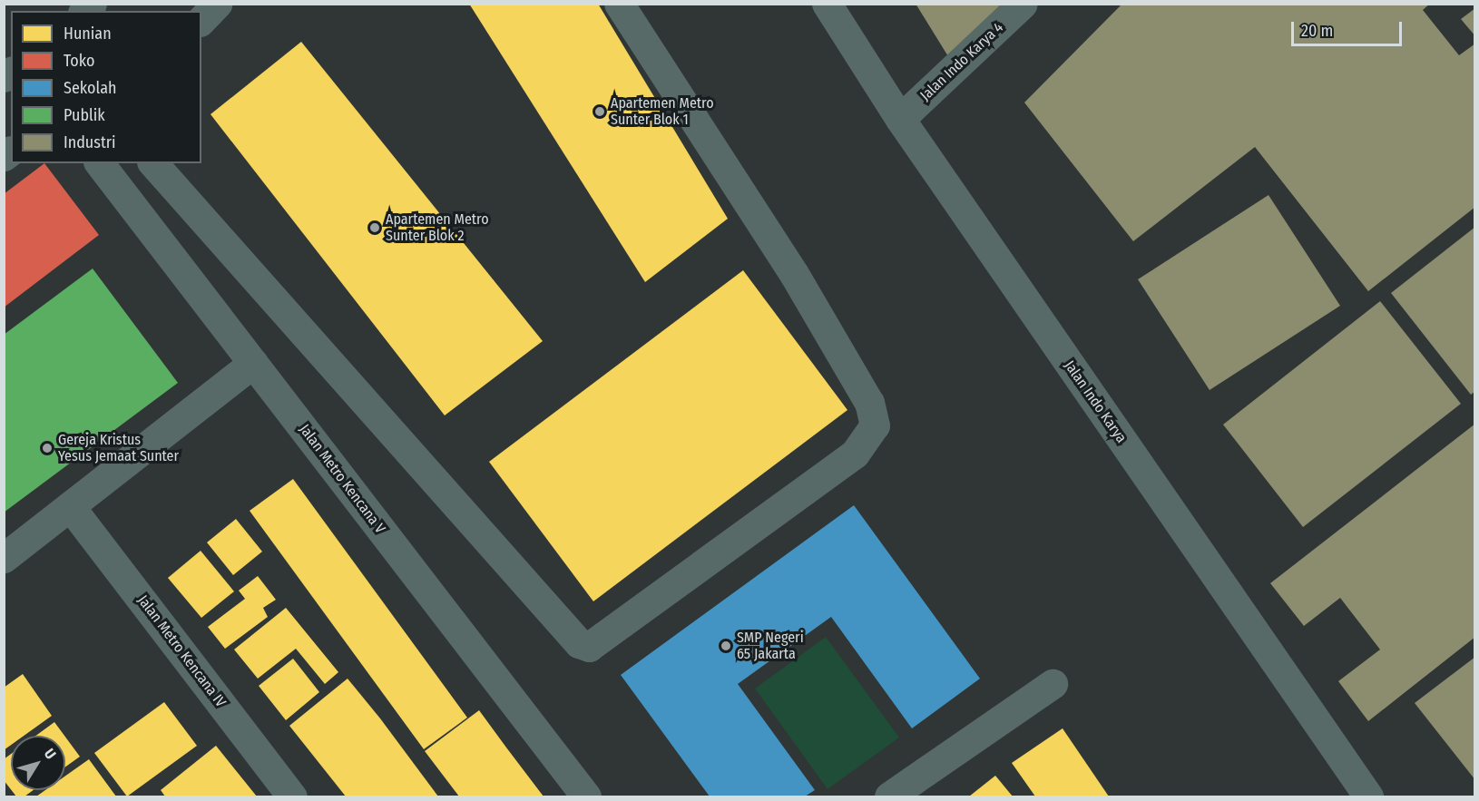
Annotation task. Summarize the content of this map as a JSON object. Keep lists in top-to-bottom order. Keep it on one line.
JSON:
{"streets":{"street":["Jalan Indo Karya 4","Jalan Indo Karya","Jalan Metro Kencana V","Jalan Metro Kencana IV"]},"crossings":[["Jalan Indo Karya 4","Jalan Indo Karya"]],"places":["Apartemen Metro Sunter Blok 1","Apartemen Metro Sunter Blok 2","Gereja Kristus Yesus Jemaat Sunter","SMP Negeri 65 Jakarta"],"legend":["Hunian","Toko","Sekolah","Publik","Industri"],"scale_bar":"20 m","north":"top right"}
